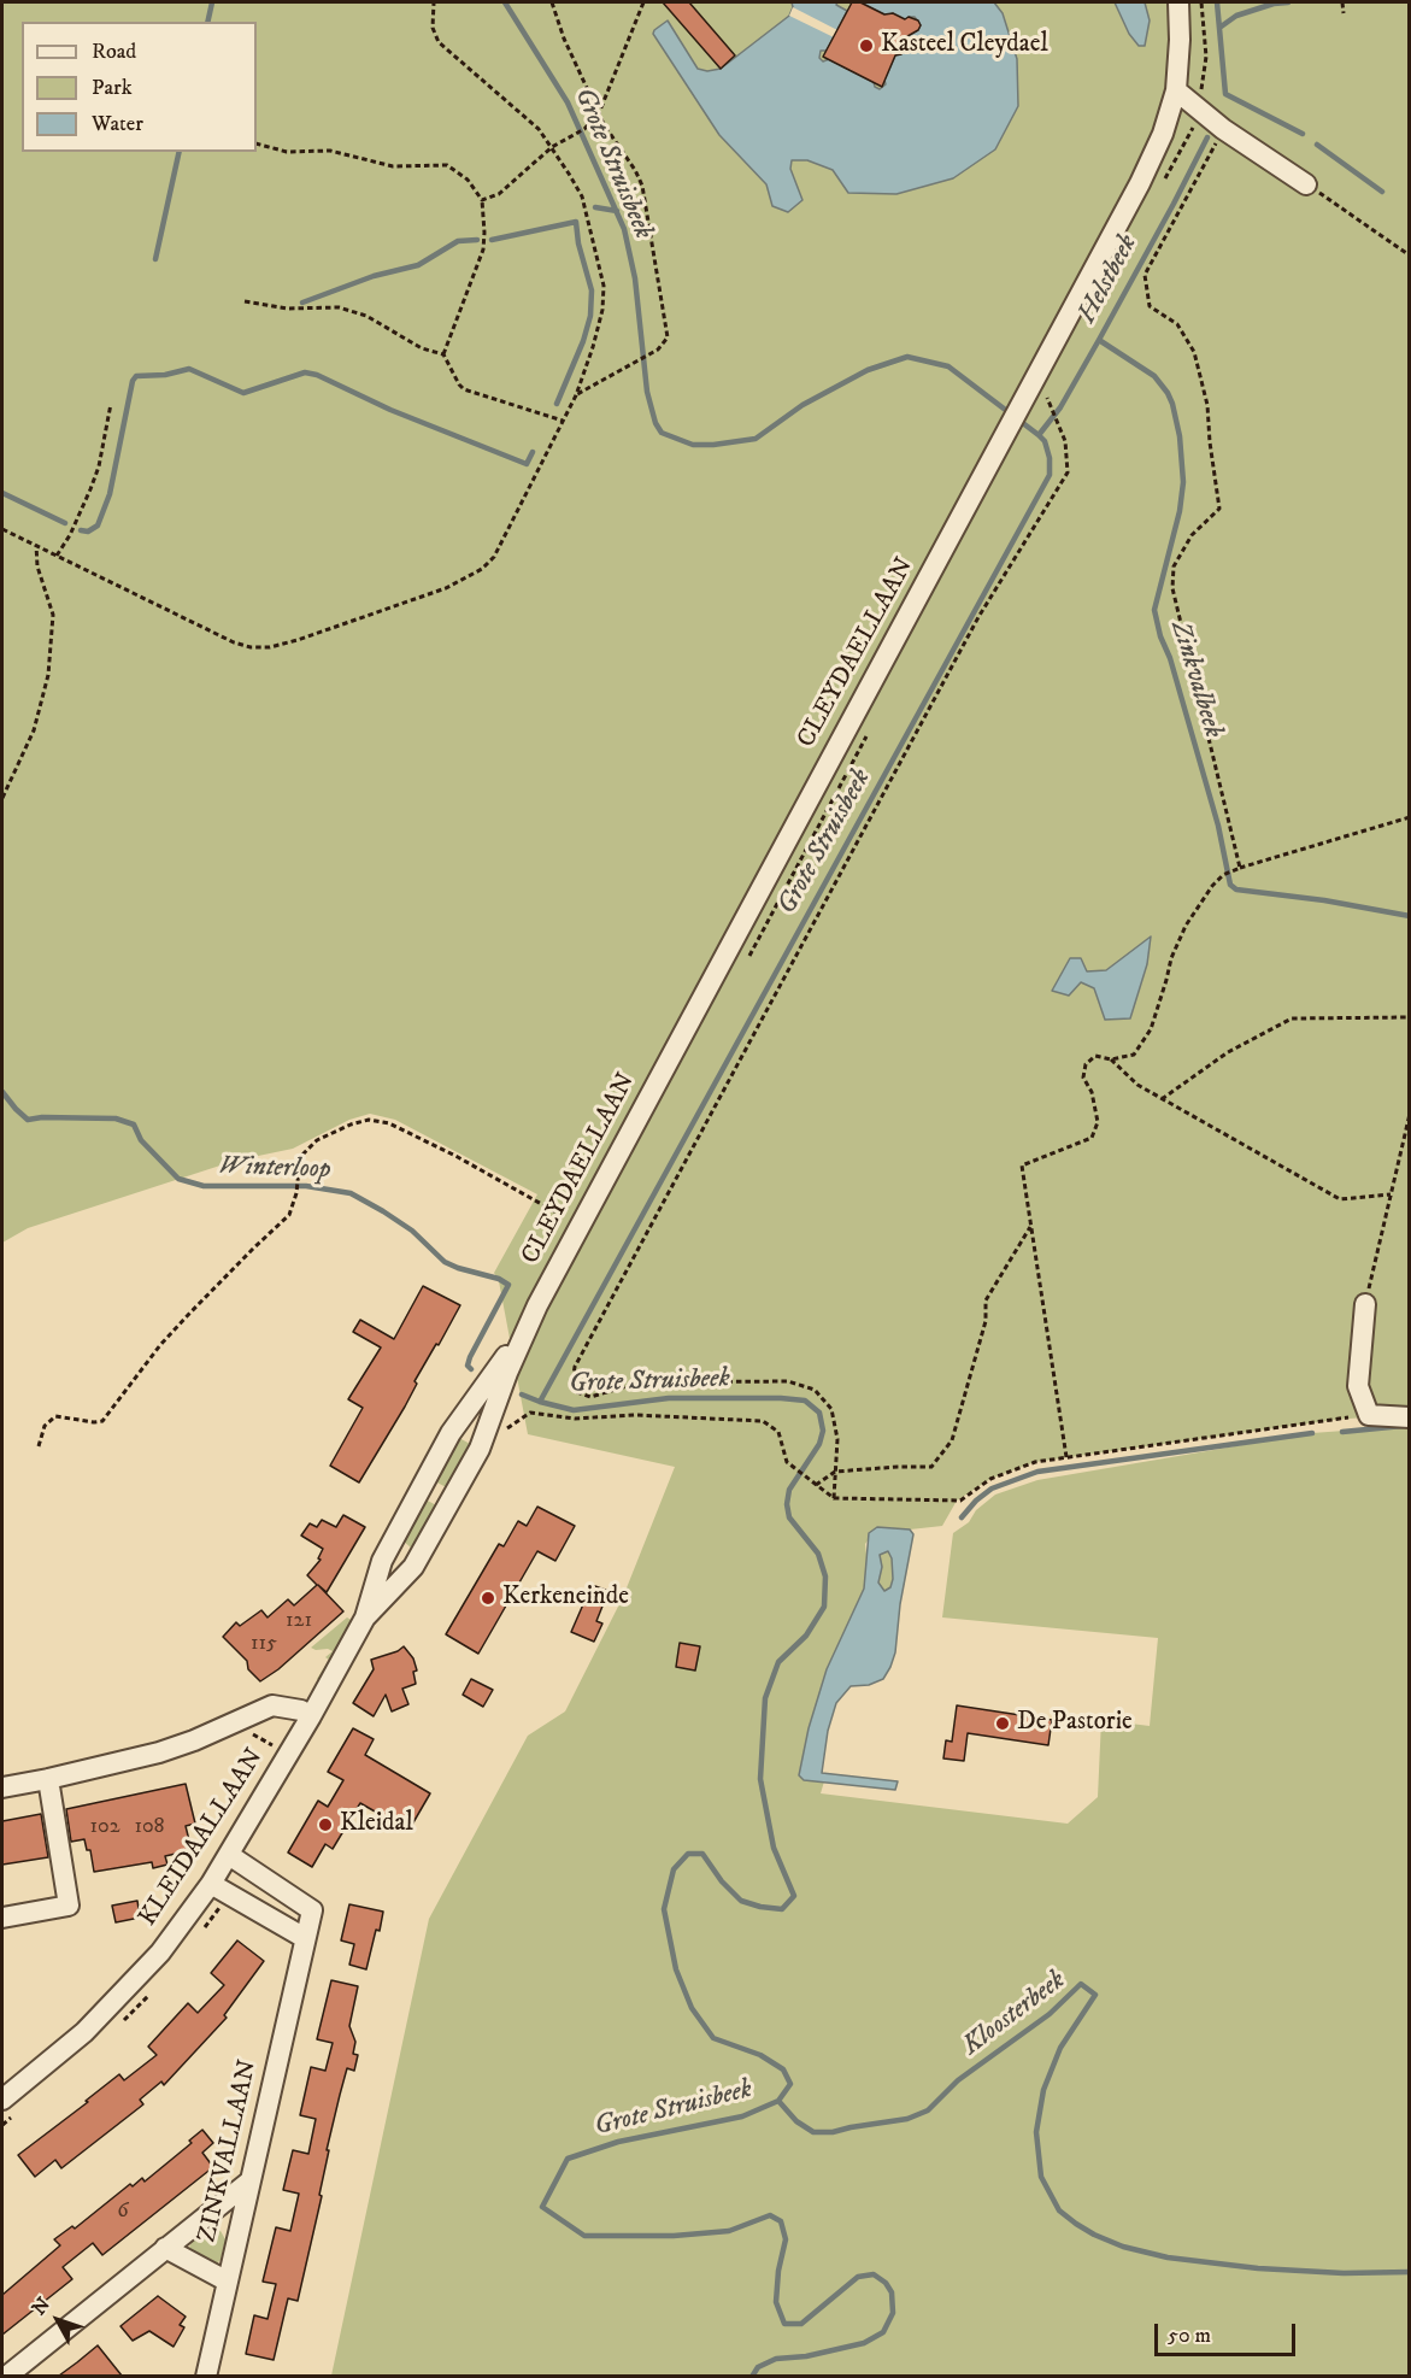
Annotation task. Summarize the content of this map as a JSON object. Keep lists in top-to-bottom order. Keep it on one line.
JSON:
{"streets":{"street":["CLEYDAELLAAN","KLEIDAALLAAN","ZINKVALLAAN"]},"crossings":[["KLEIDAALLAAN","ZINKVALLAAN"]],"water":["Grote Struisbeek","Helstbeek","Zinkvalbeek","Winterloop","Kloosterbeek"],"places":["Kasteel Cleydael","Kerkeneinde","De Pastorie","Kleidal"],"house_numbers":["121","115","102","108","6"],"legend":["Road","Park","Water"],"scale_bar":"50 m","north":"top left"}
